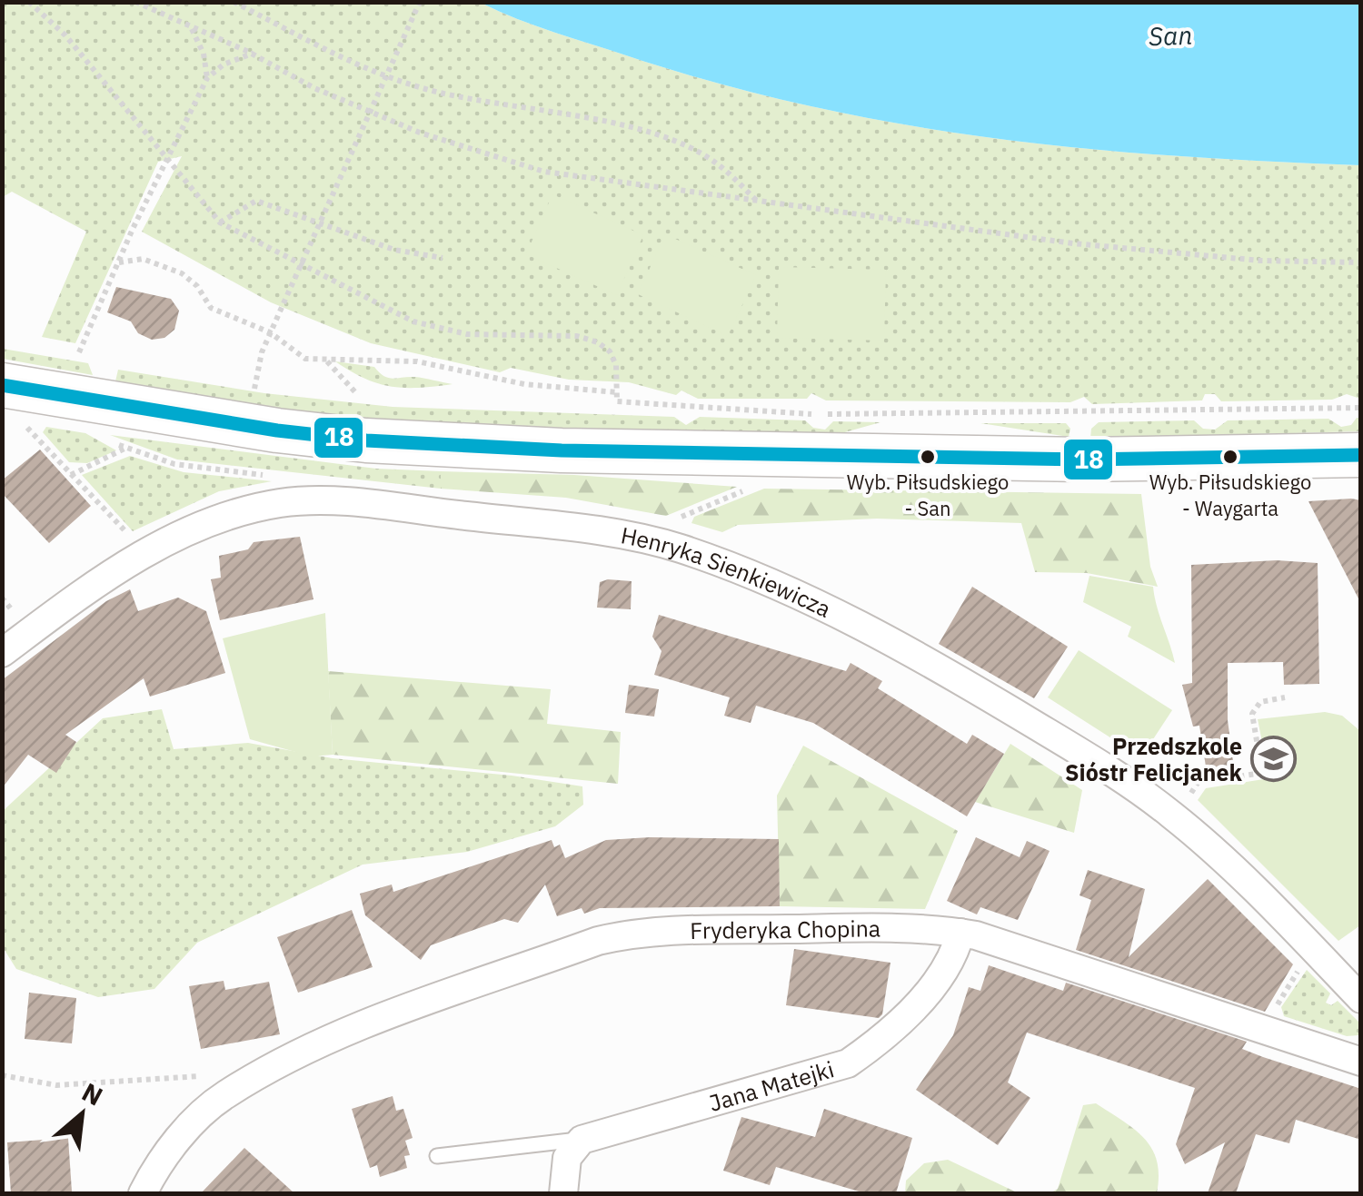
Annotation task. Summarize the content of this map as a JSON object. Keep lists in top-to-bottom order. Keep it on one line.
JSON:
{"streets":{"street":["Henryka Sienkiewicza","Fryderyka Chopina","Jana Matejki"]},"crossings":[["Fryderyka Chopina","Jana Matejki"]],"water":["San"],"places":{"other":["Wyb. Piłsudskiego - San","Wyb. Piłsudskiego - Waygarta"],"school or university":["Przedszkole Sióstr Felicjanek"]},"lines":["transit line 18"],"north":"top right"}
